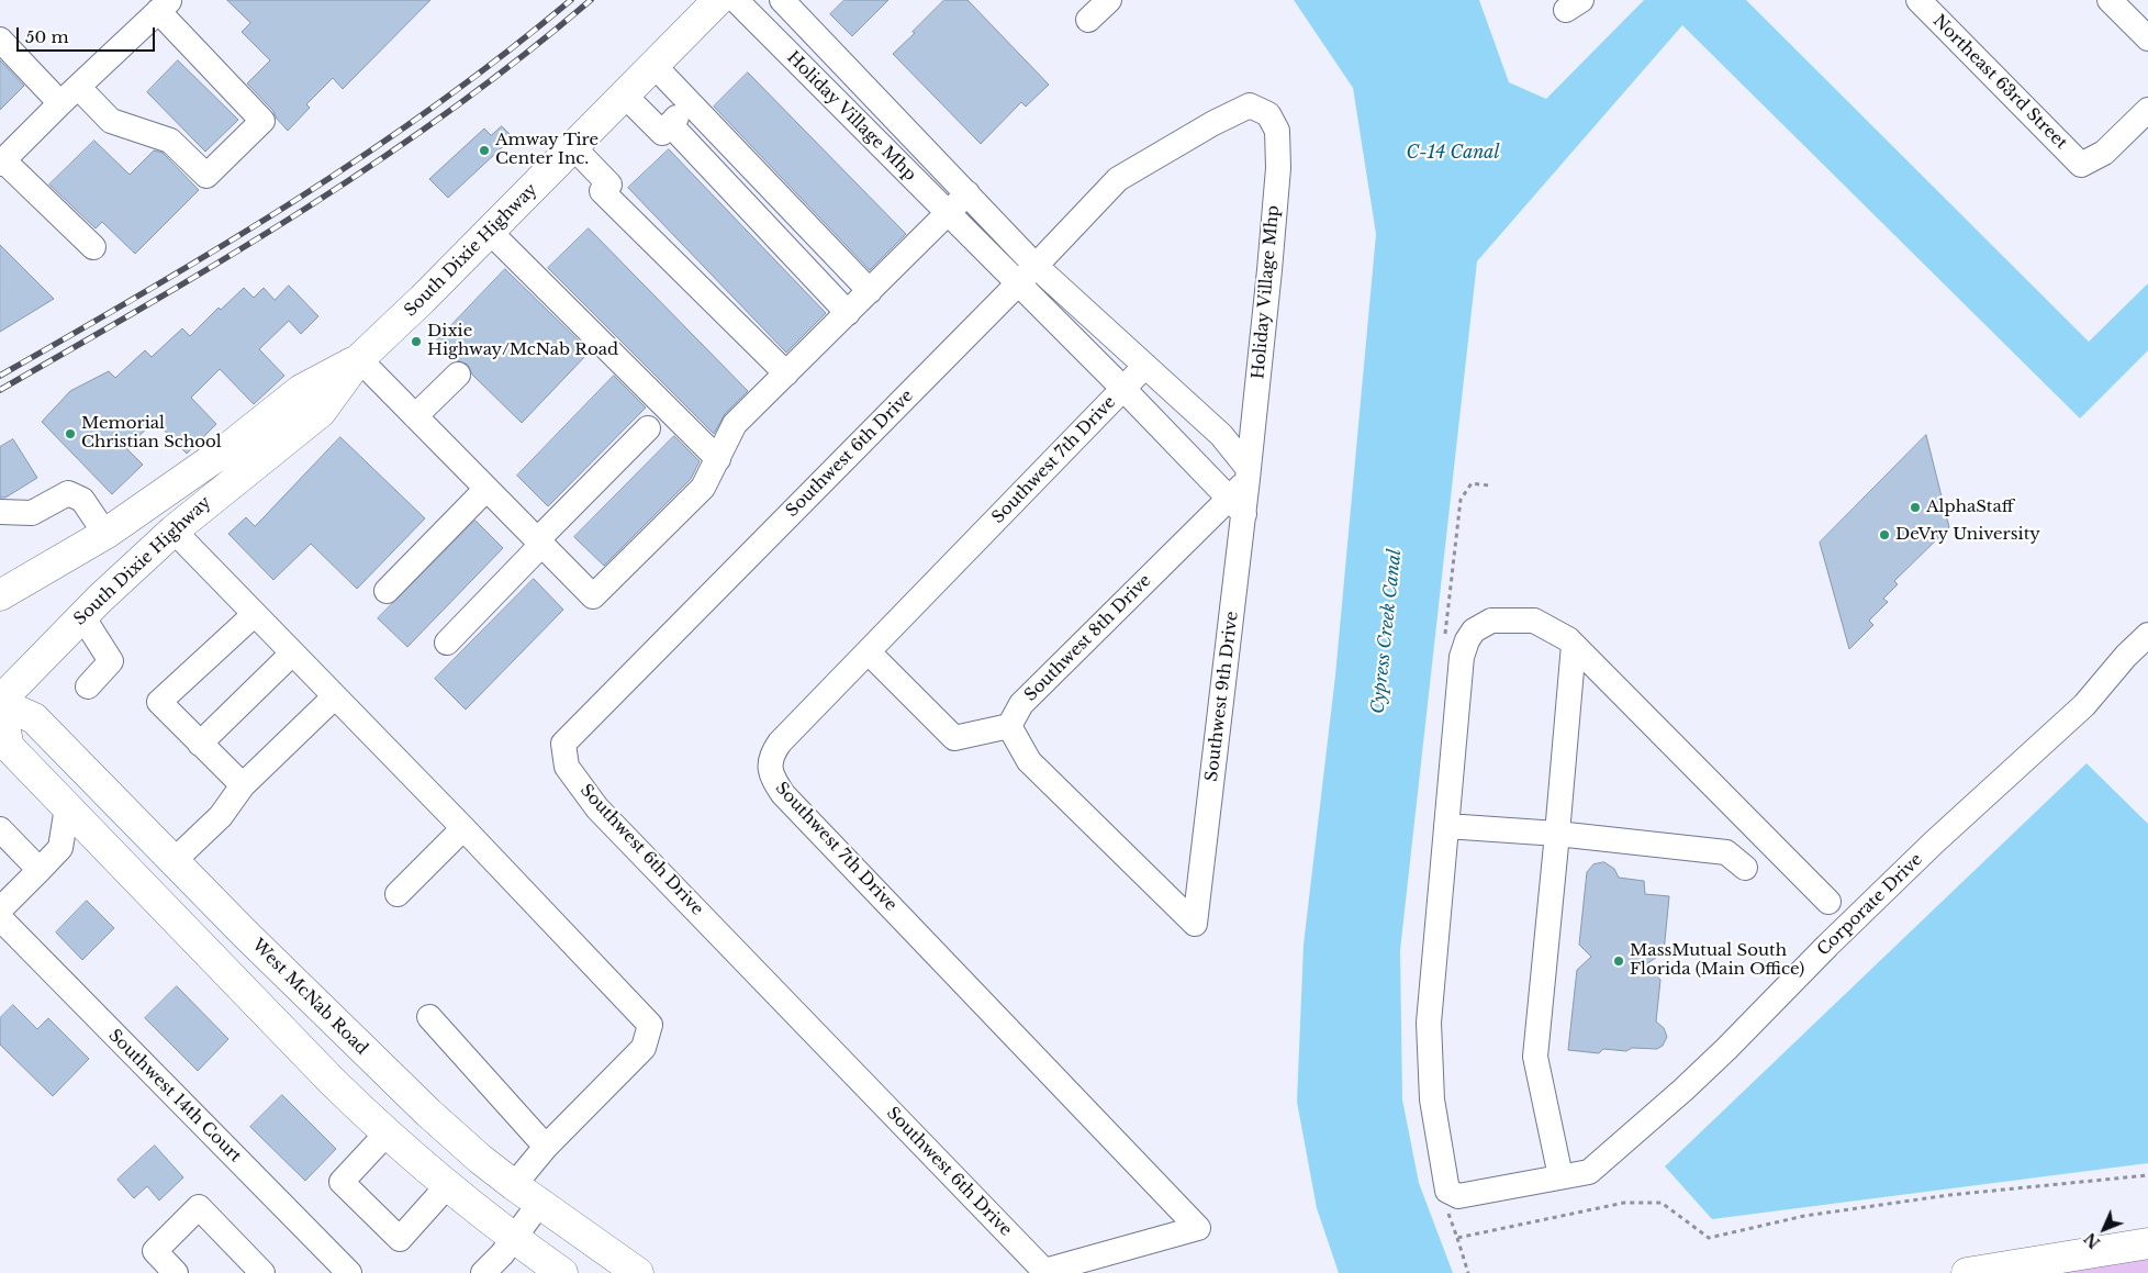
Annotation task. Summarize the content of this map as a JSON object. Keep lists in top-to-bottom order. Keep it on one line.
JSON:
{"streets":{"main road":["South Dixie Highway","West McNab Road"],"street":["Northeast 63rd Street","Holiday Village Mhp","Southwest 6th Drive","Southwest 7th Drive","Southwest 8th Drive","Southwest 9th Drive","Corporate Drive","Southwest 14th Court"]},"crossings":[["Holiday Village Mhp","Southwest 6th Drive"],["Holiday Village Mhp","Southwest 7th Drive"],["Holiday Village Mhp","Southwest 8th Drive"],["Holiday Village Mhp","Southwest 9th Drive"],["South Dixie Highway","West McNab Road"],["Southwest 6th Drive","Southwest 7th Drive"],["Southwest 8th Drive","Southwest 9th Drive"]],"water":["C-14 Canal","Cypress Creek Canal"],"places":["Amway Tire Center Inc.","Dixie Highway/McNab Road","Memorial Christian School","AlphaStaff","DeVry University","MassMutual South Florida (Main Office)"],"scale_bar":"50 m","north":"bottom left"}
